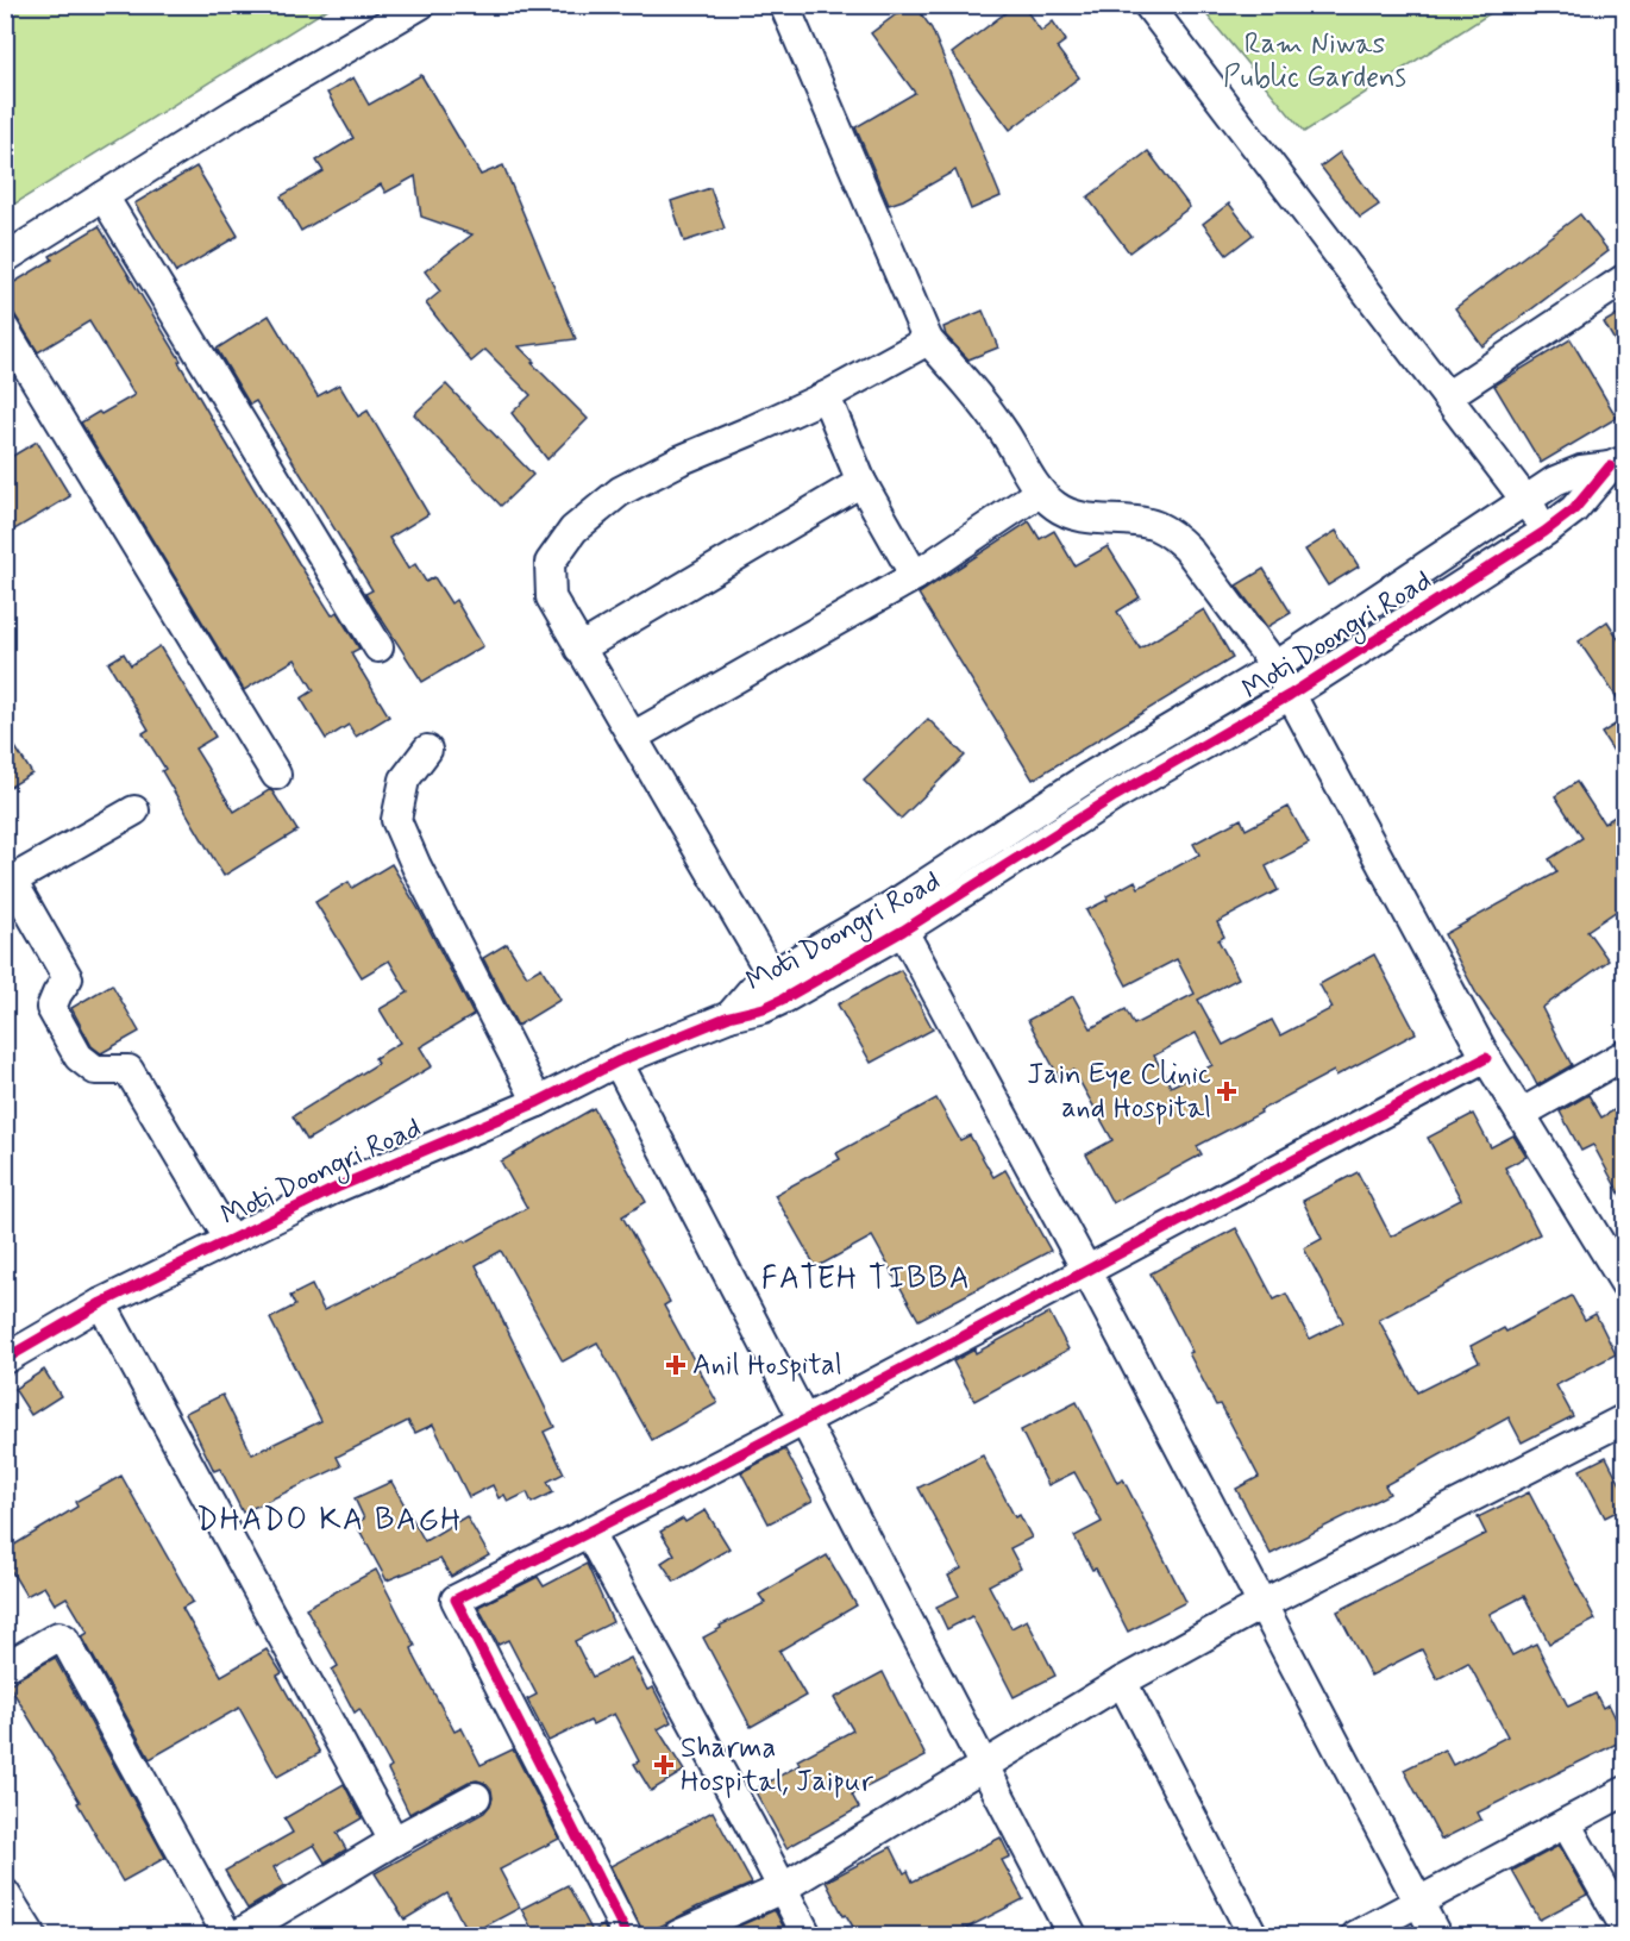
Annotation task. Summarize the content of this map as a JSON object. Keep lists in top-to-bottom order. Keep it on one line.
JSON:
{"streets":{"street":["Moti Doongri Road"]},"districts":["FATEH TIBBA","DHADO KA BAGH"],"parks":["Ram Niwas Public Gardens"],"places":{"health":["Jain Eye Clinic and Hospital","Anil Hospital","Sharma Hospital, Jaipur"]}}
